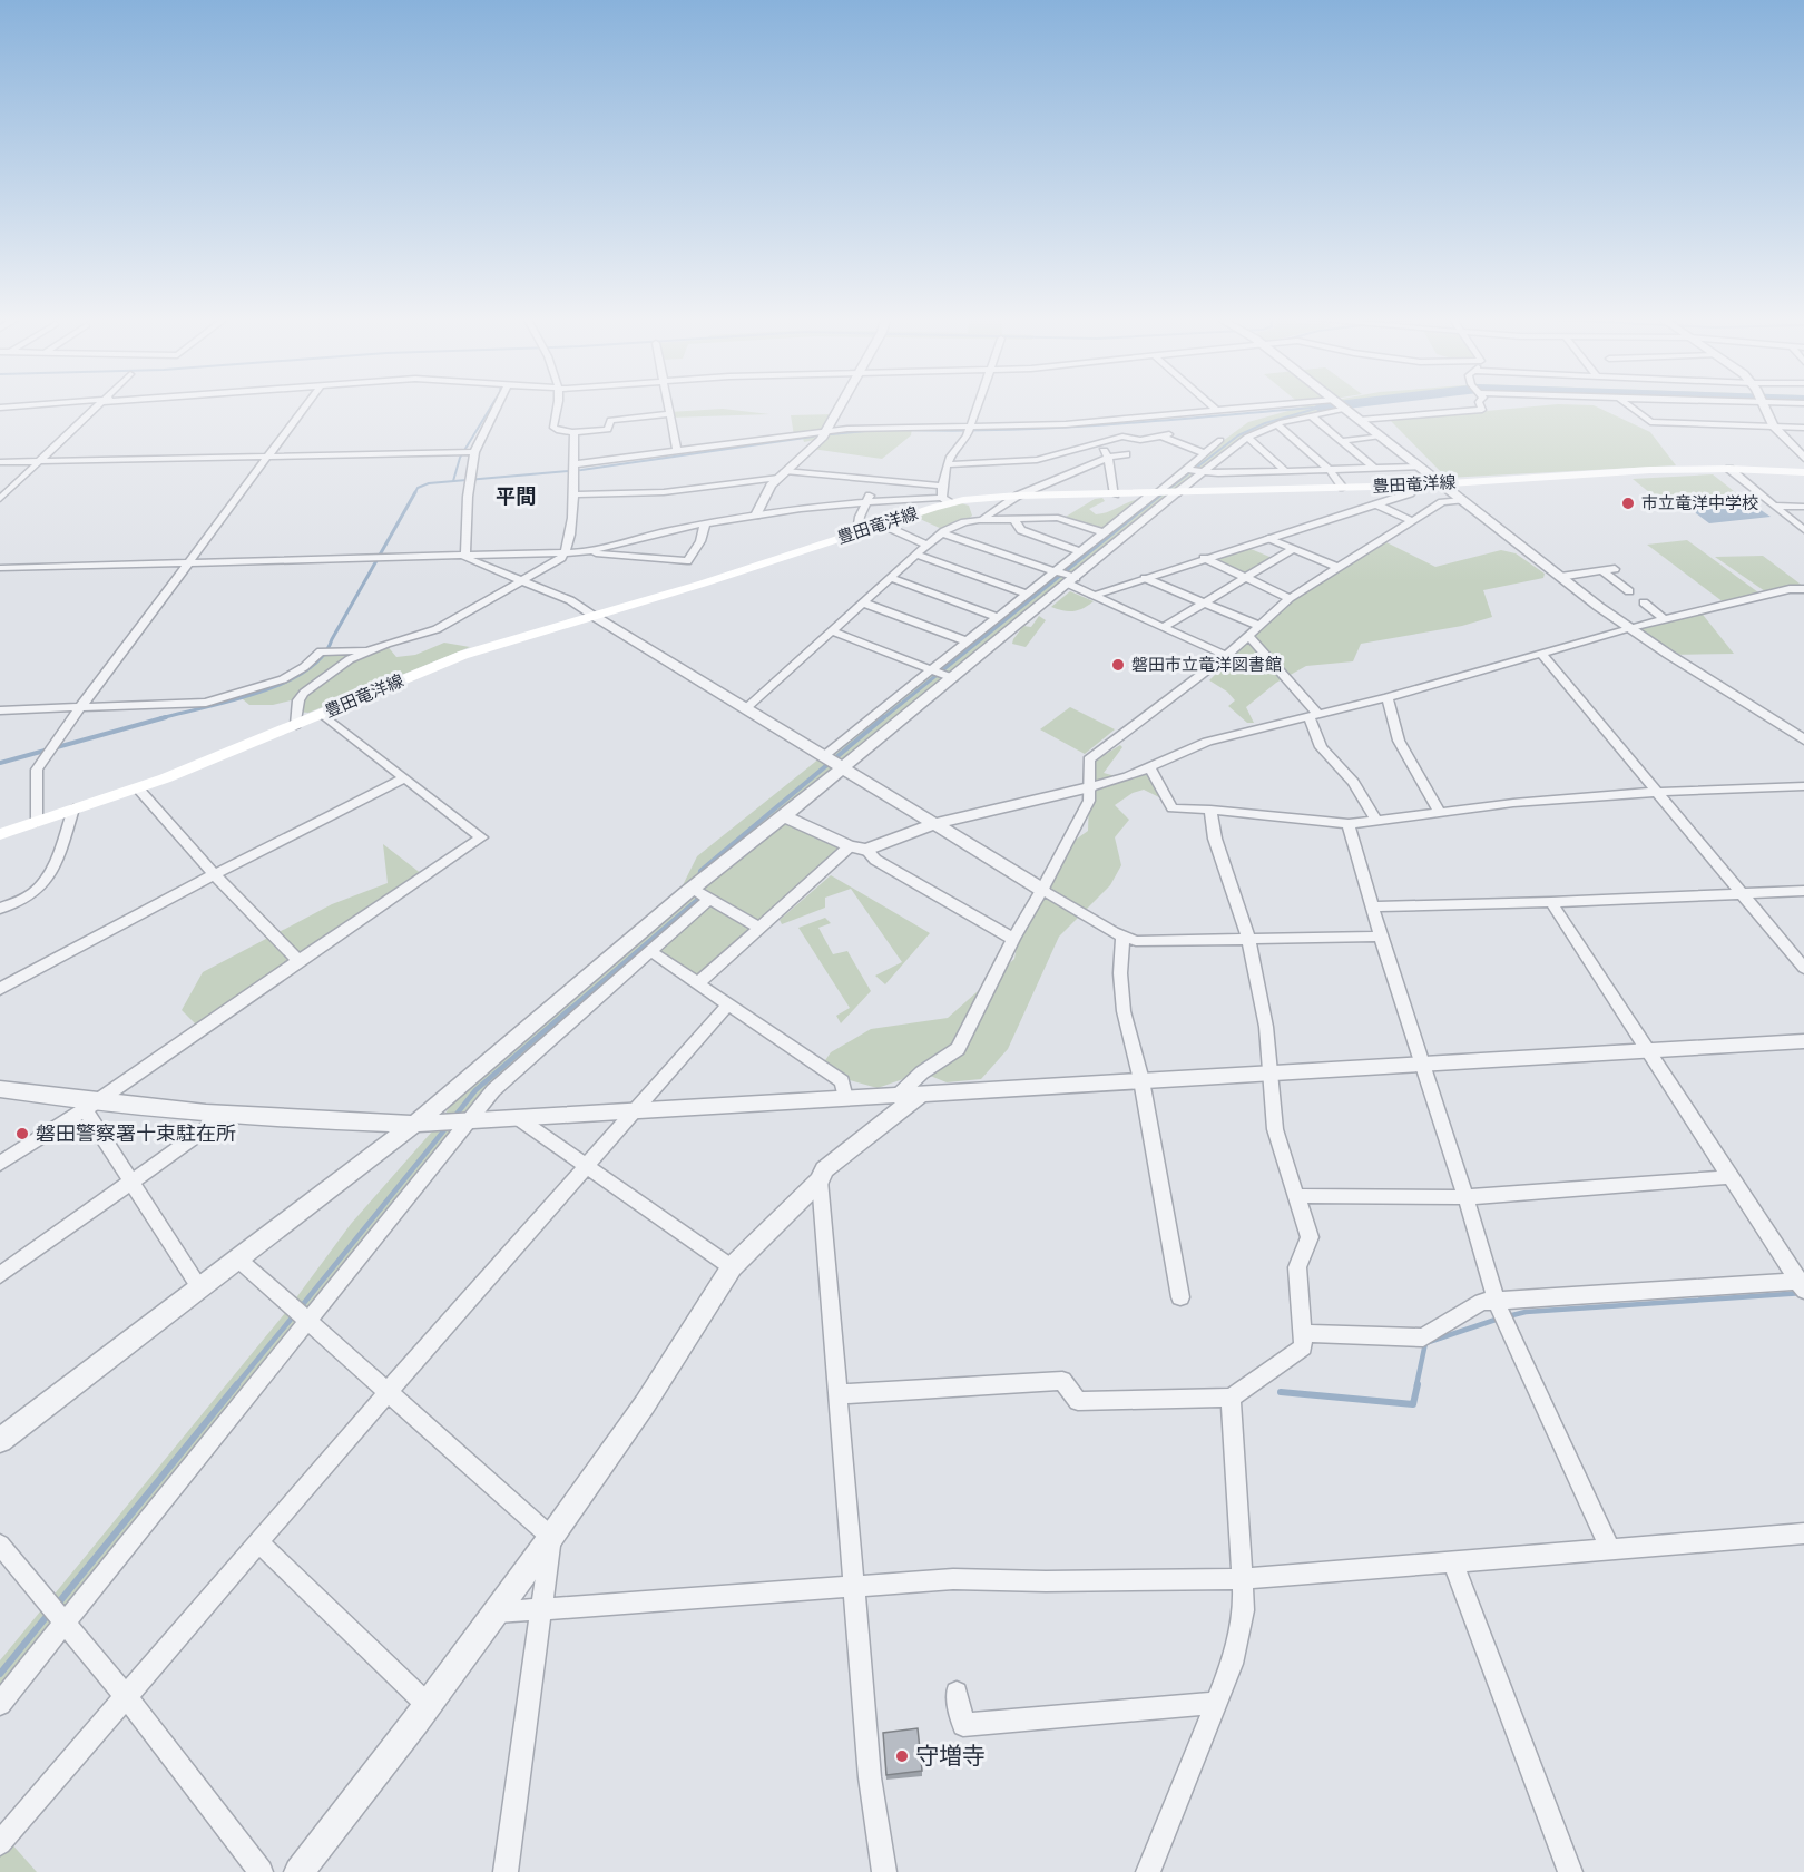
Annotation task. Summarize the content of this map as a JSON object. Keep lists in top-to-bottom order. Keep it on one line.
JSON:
{"streets":{"main road":["豊田竜洋線"]},"districts":["平間"],"places":["市立竜洋中学校","磐田市立竜洋図書館","磐田警察署十束駐在所","守増寺"]}
